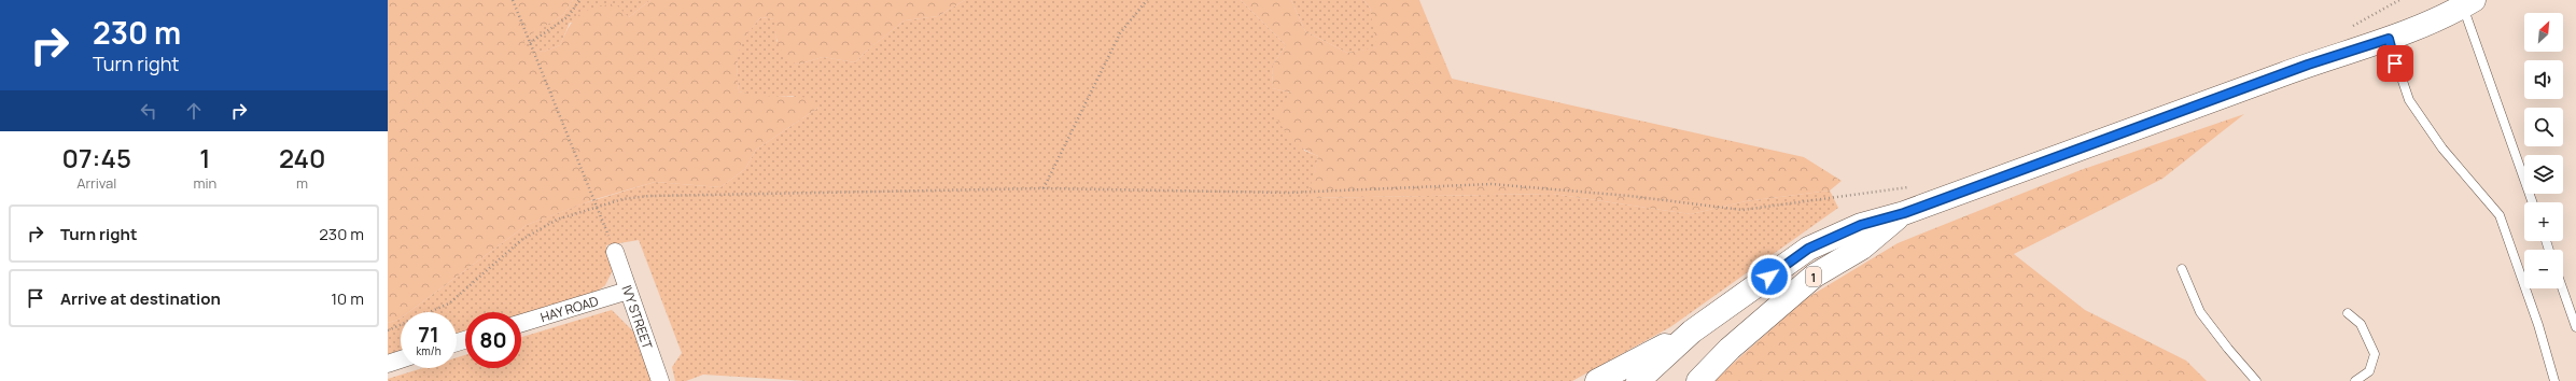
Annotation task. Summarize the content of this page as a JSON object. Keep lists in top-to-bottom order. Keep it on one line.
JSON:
{"streets":{"highway":["1"],"street":["HAY ROAD","IVY STREET"]},"crossings":[["HAY ROAD","IVY STREET"]],"north":"top right","page":{"turn":["230 m","Turn right"],"map_buttons":["+","−"],"eta":["07:45","Arrival","1","min","240","m"],"list":[{"name":"Turn right","value":"230 m"},{"name":"Arrive at destination","value":"10 m"}],"speed":"71 km/h","limit":"80"}}
